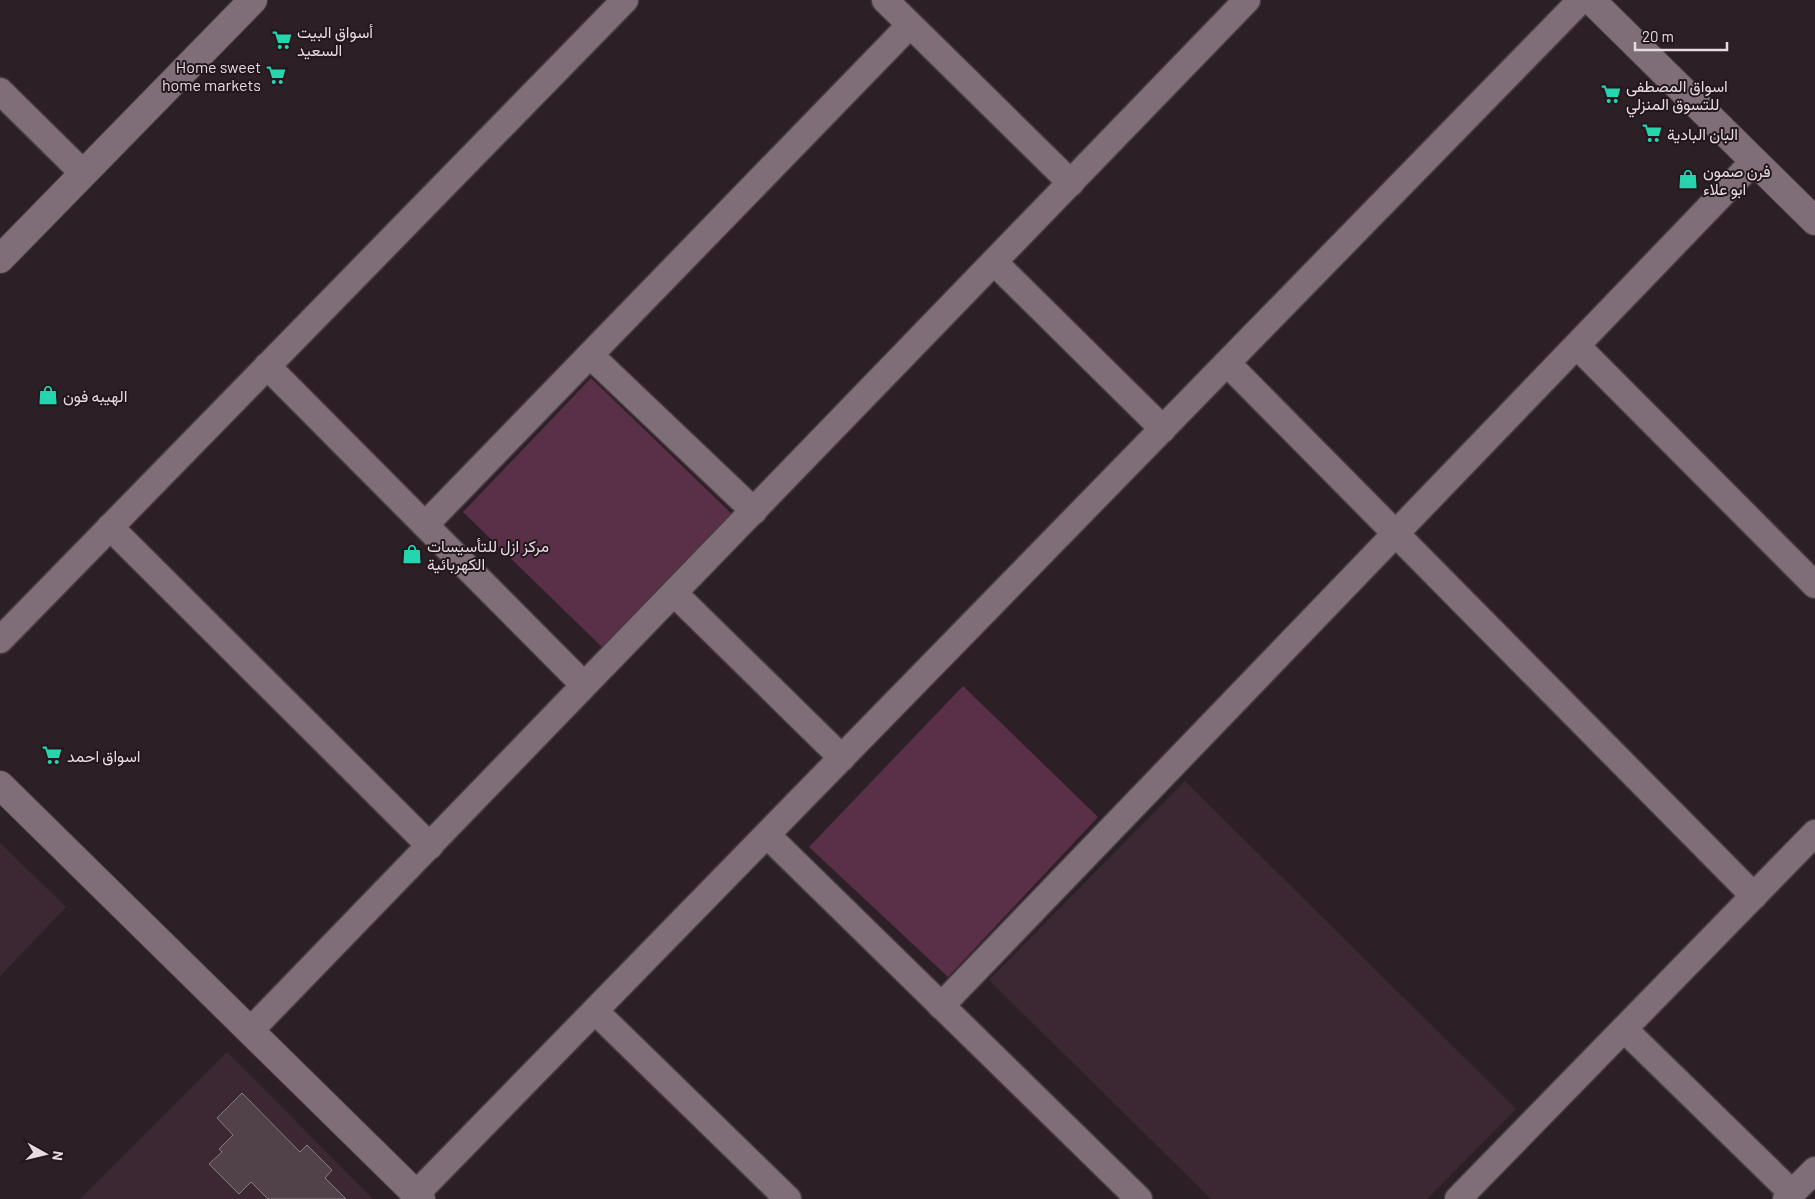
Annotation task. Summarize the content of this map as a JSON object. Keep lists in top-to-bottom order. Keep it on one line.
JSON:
{"places":{"supermarket":["أسواق البيت السعيد","Home sweet home markets","اسواق المصطفى للتسوق المنزلي","البان البادية","اسواق احمد"],"shop":["فرن صمون ابو علاء","الهيبه فون","مركز ازل للتأسيسات الكهربائية"]},"scale_bar":"20 m","north":"right"}
